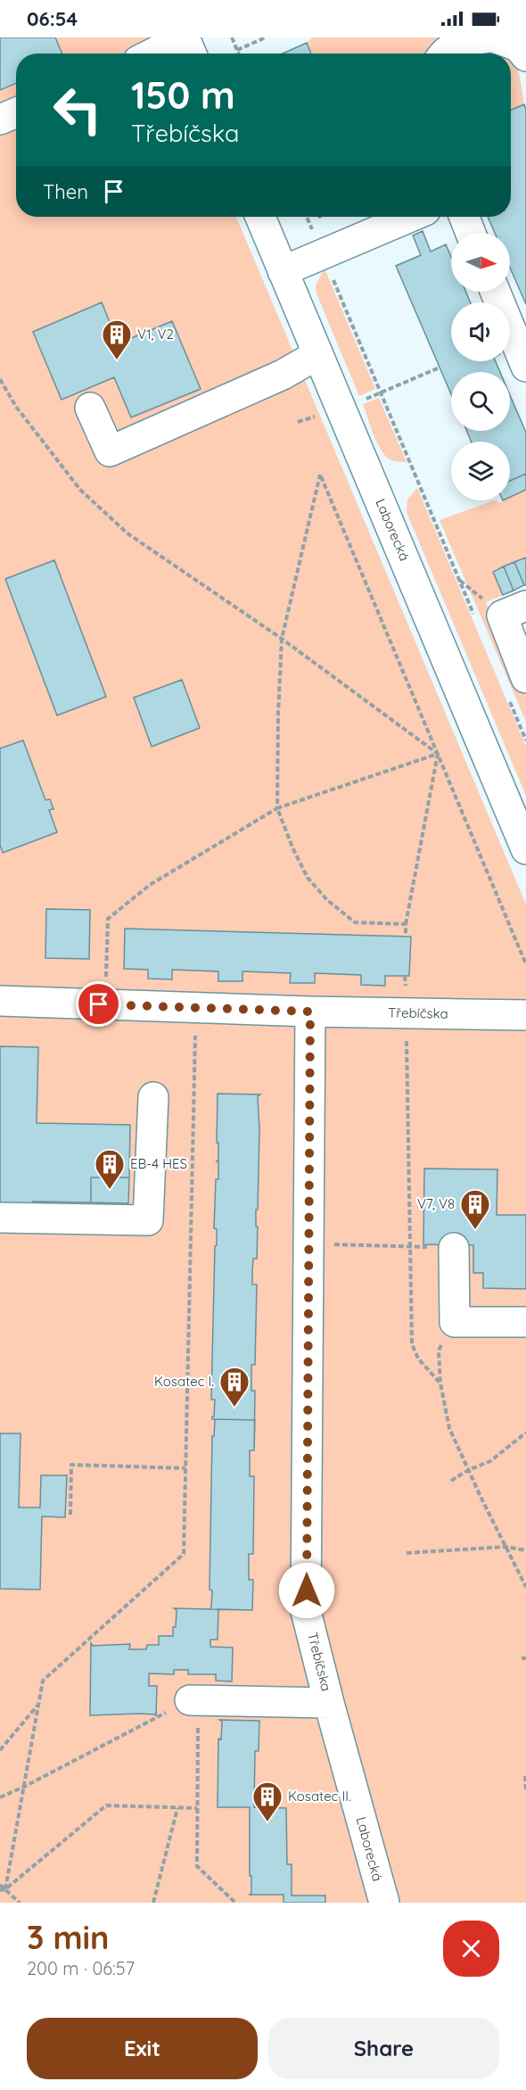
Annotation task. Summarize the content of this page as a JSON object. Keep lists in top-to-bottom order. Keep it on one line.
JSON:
{"streets":{"street":["Laborecká","Třebíčska"]},"crossings":[["Laborecká","Třebíčska"]],"places":{"building":["V1, V2","EB-4 HES","V7, V8","Kosatec I.","Kosatec II."]},"north":"right","page":{"status":"06:54","turn":["150 m","Třebíčska"],"then":"Then","heading":["3 min","200 m · 06:57"],"buttons":["Exit","Share"]}}
